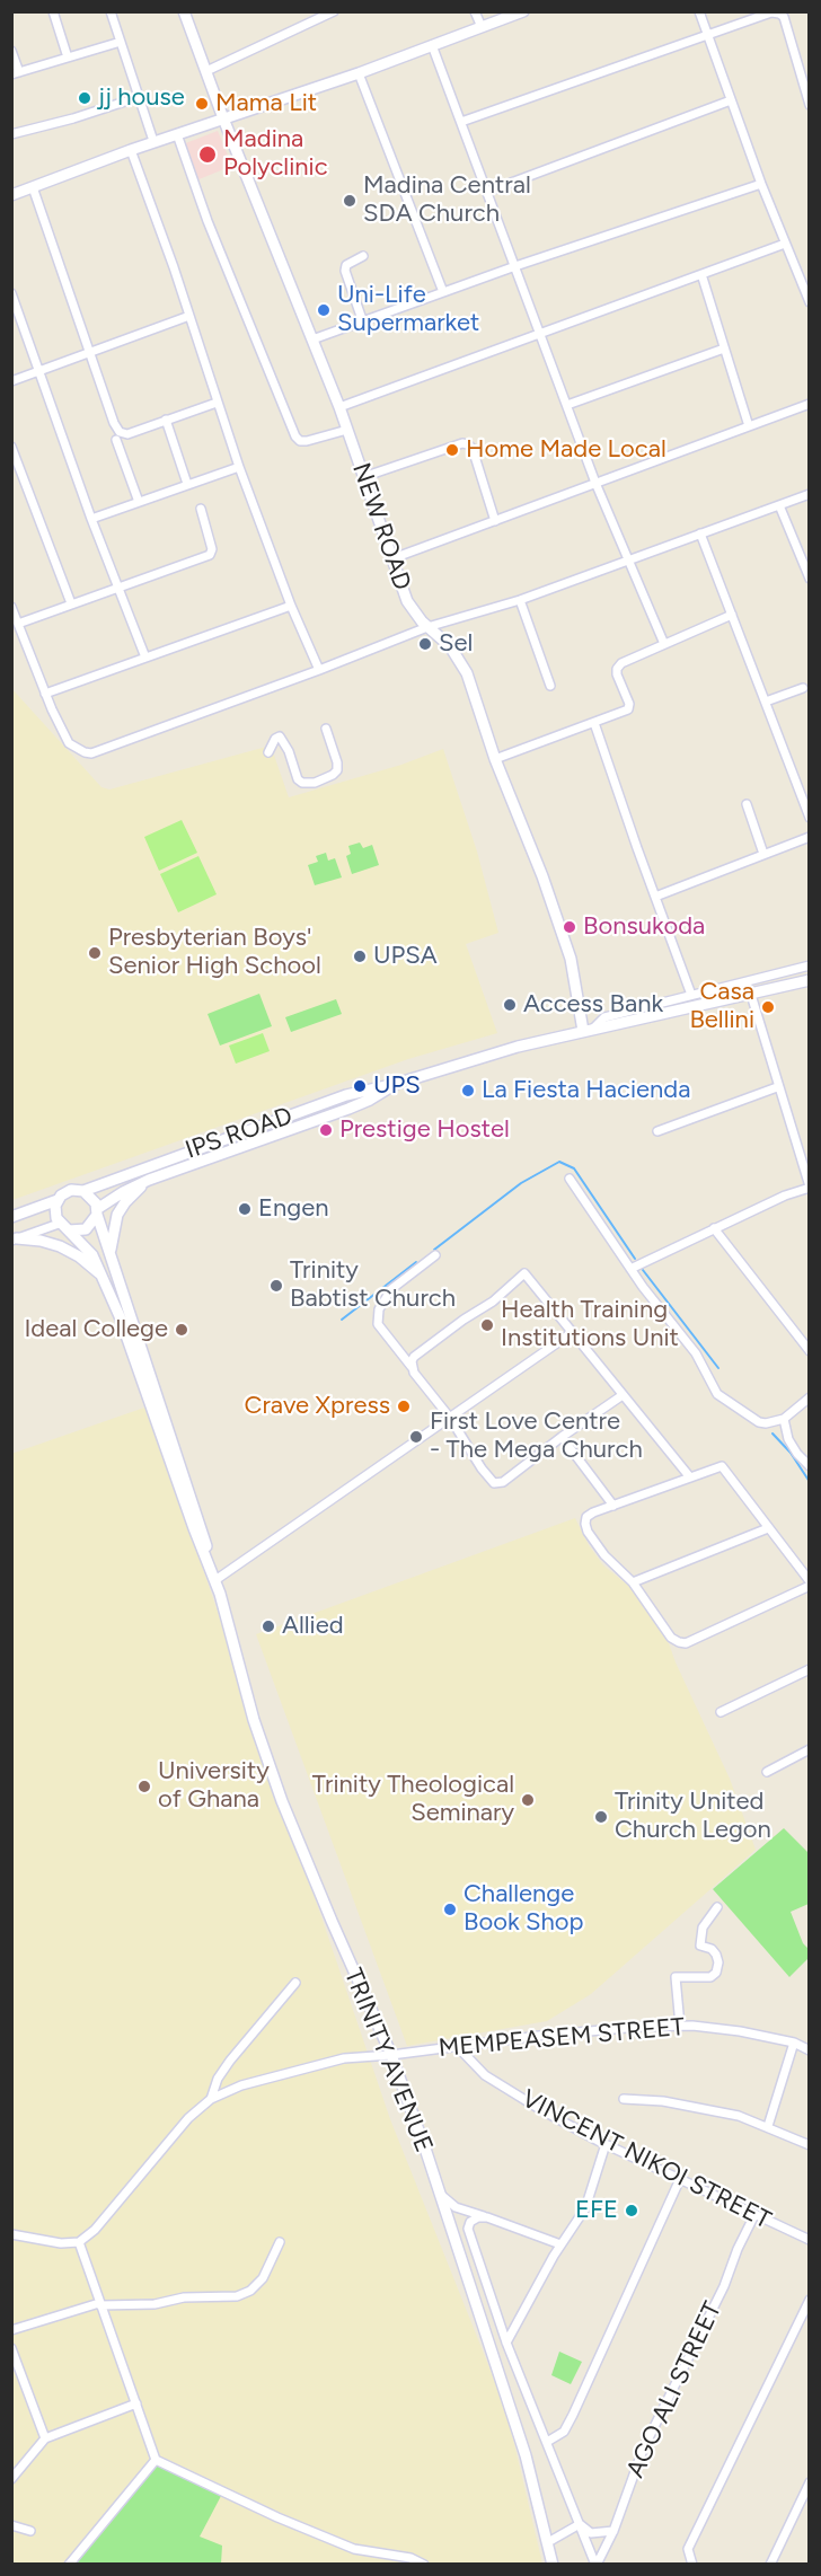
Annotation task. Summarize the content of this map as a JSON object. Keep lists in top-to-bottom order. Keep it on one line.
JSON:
{"streets":{"street":["NEW ROAD","IPS ROAD","MEMPEASEM STREET","TRINITY AVENUE","VINCENT NIKOI STREET","AGO ALI STREET"]},"crossings":[["NEW ROAD","IPS ROAD"],["IPS ROAD","TRINITY AVENUE"],["MEMPEASEM STREET","TRINITY AVENUE"],["MEMPEASEM STREET","VINCENT NIKOI STREET"],["VINCENT NIKOI STREET","AGO ALI STREET"]],"places":["jj house","Mama Lit","Madina Polyclinic","Madina Central SDA Church","Uni-Life Supermarket","Home Made Local","Sel","Bonsukoda","Presbyterian Boys' Senior High School","UPSA","Access Bank","Casa Bellini","UPS","La Fiesta Hacienda","Prestige Hostel","Engen","Trinity Babtist Church","Health Training Institutions Unit","Ideal College","Crave Xpress","First Love Centre - The Mega Church","Allied","University of Ghana","Trinity Theological Seminary","Trinity United Church Legon","Challenge Book Shop","EFE"]}
